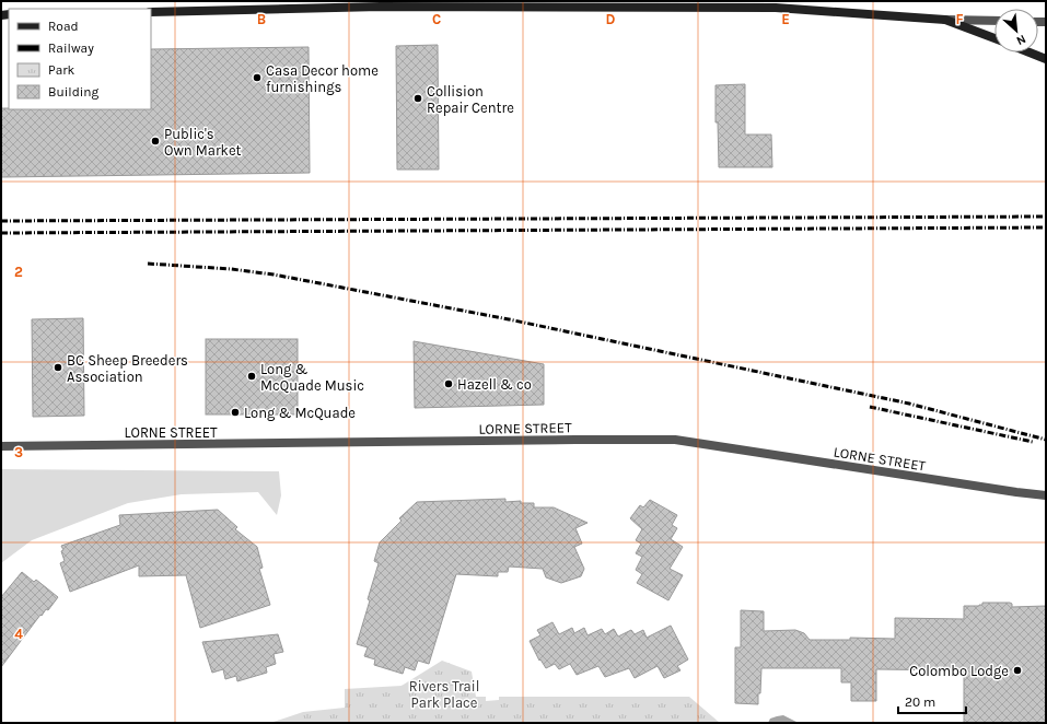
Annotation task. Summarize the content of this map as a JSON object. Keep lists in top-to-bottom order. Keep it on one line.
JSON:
{"streets":{"street":["LORNE STREET"]},"parks":["Rivers Trail Park Place"],"places":["Casa Decor home furnishings","Collision Repair Centre","Public's Own Market","BC Sheep Breeders Association","Long & McQuade Music","Hazell & co","Long & McQuade","Colombo Lodge"],"legend":["Road","Railway","Park","Building"],"scale_bar":"20 m","north":"bottom right","grid":{"columns":["B","C","D","E","F"],"rows":["2","3","4"]}}
